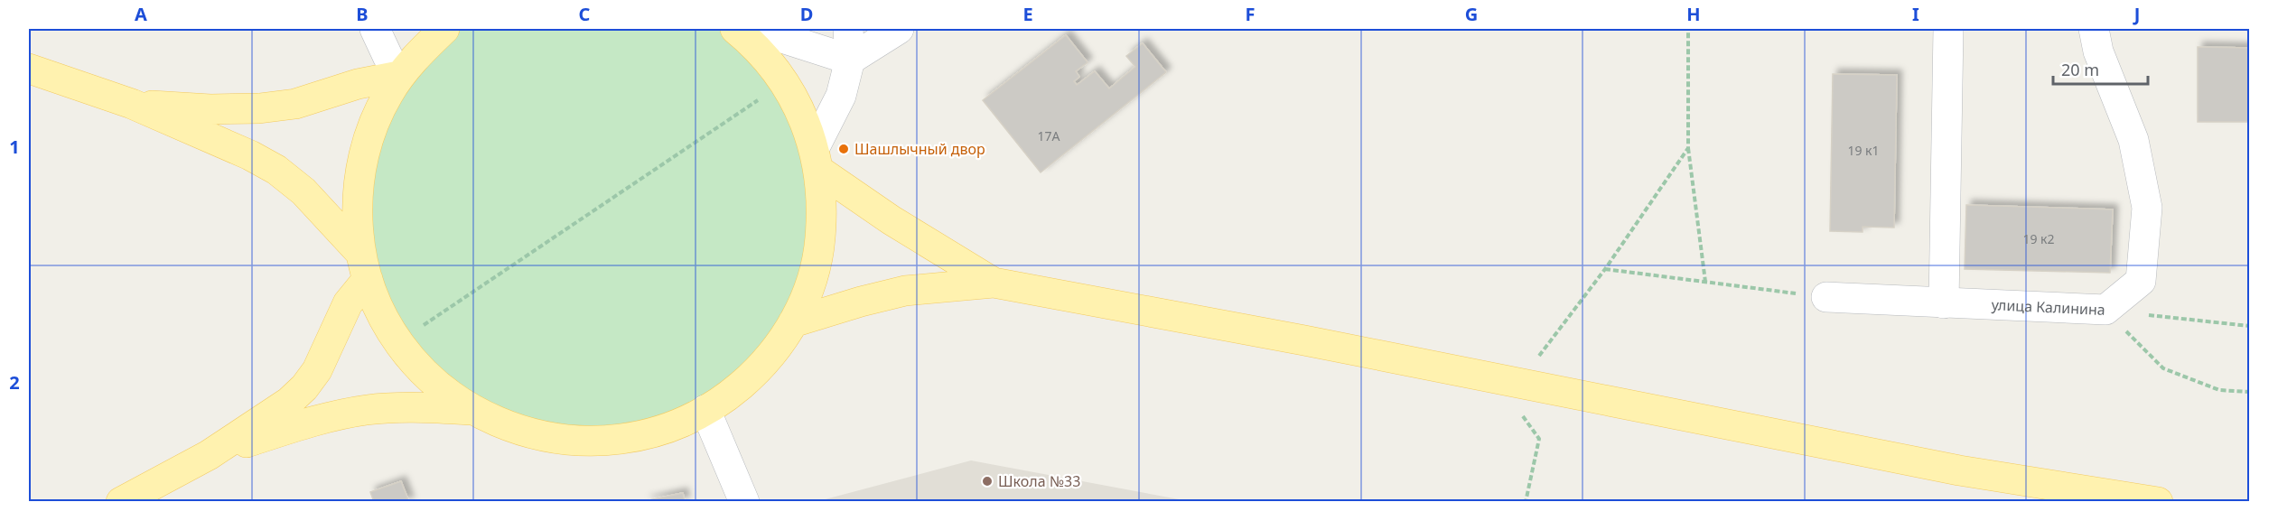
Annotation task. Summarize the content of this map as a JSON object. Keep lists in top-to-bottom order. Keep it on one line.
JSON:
{"streets":{"street":["улица Калинина"]},"places":["Шашлычный двор","Школа №33"],"house_numbers":["17А","19 к1","19 к2"],"scale_bar":"20 m","grid":{"columns":["A","B","C","D","E","F","G","H","I","J"],"rows":["1","2"]}}
